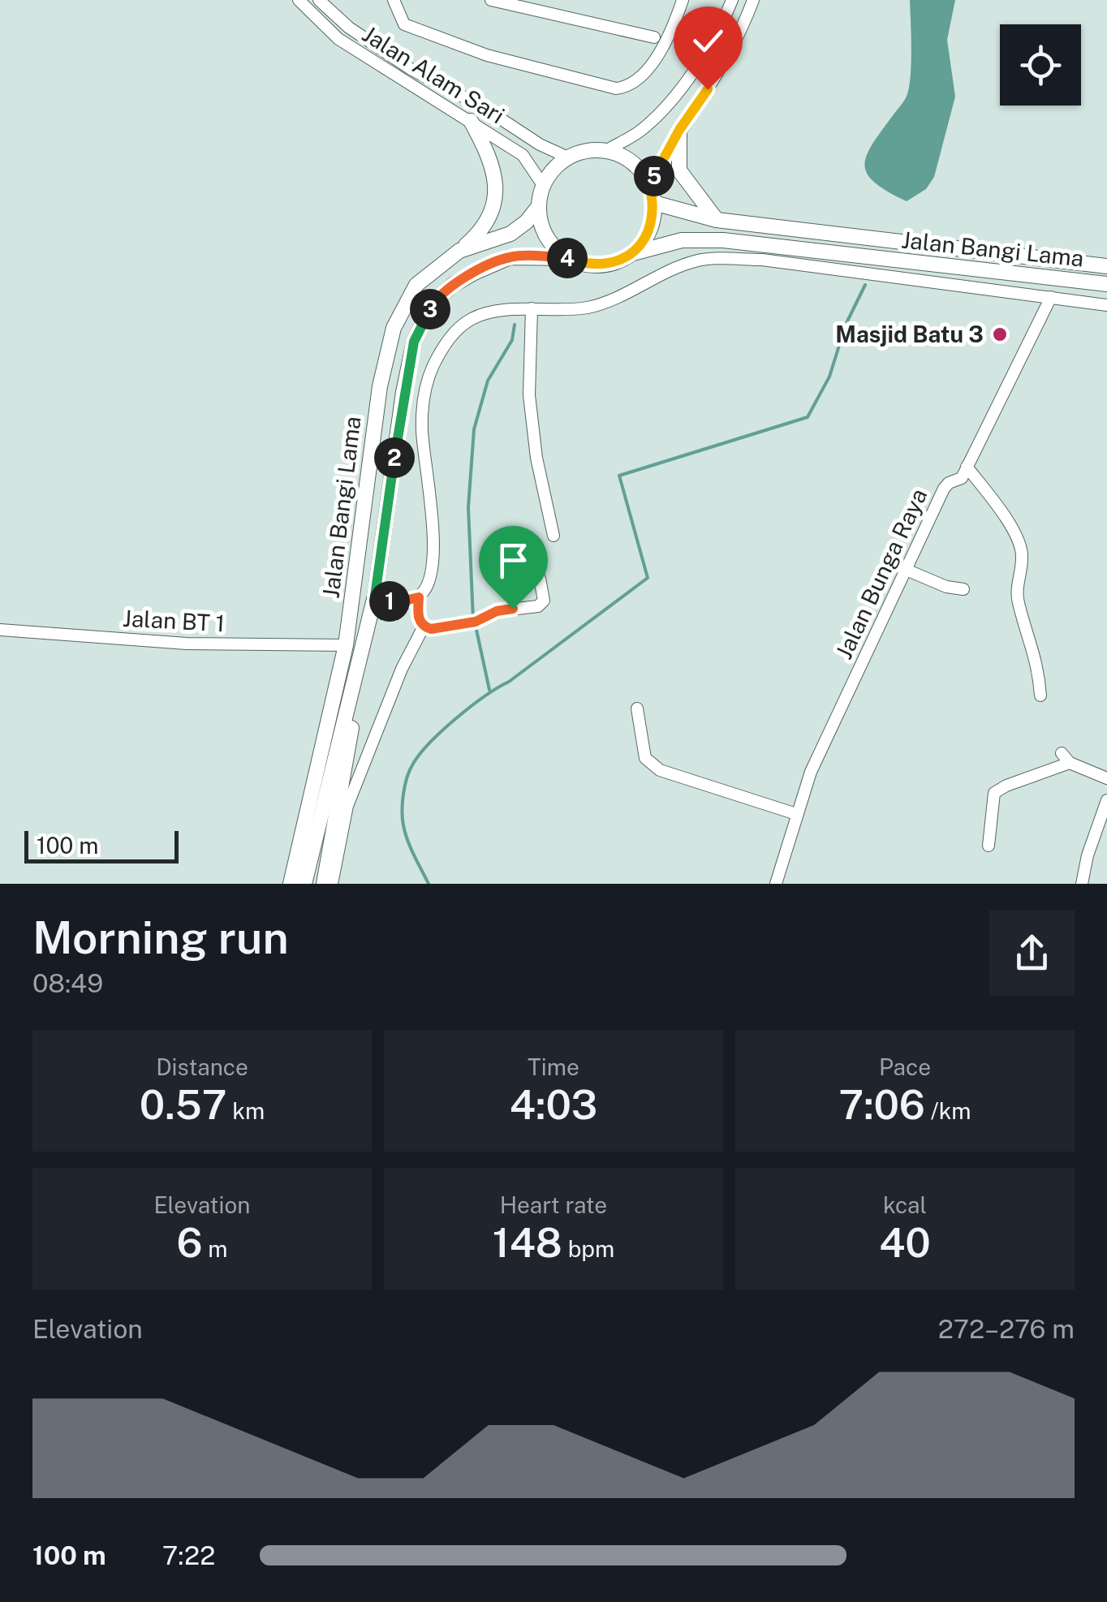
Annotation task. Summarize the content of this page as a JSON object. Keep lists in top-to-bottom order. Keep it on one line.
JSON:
{"streets":{"main road":["Jalan Bangi Lama"],"street":["Jalan Alam Sari","Jalan Bunga Raya","Jalan BT 1"]},"crossings":[["Jalan Alam Sari","Jalan Bangi Lama"],["Jalan Bangi Lama","Jalan BT 1"]],"places":["Masjid Batu 3"],"scale_bar":"100 m","page":{"pins":["5","4","3","2","1"],"scale":"100 m","heading":["Morning run","08:49"],"stats":[["Distance","0.57 km"],["Time","4:03"],["Pace","7:06 /km"],["Elevation","6 m"],["Heart rate","148 bpm"],["kcal","40"]],"chart":["Elevation","272–276 m"],"list":[{"name":"100 m","note":"7:22"}]}}
